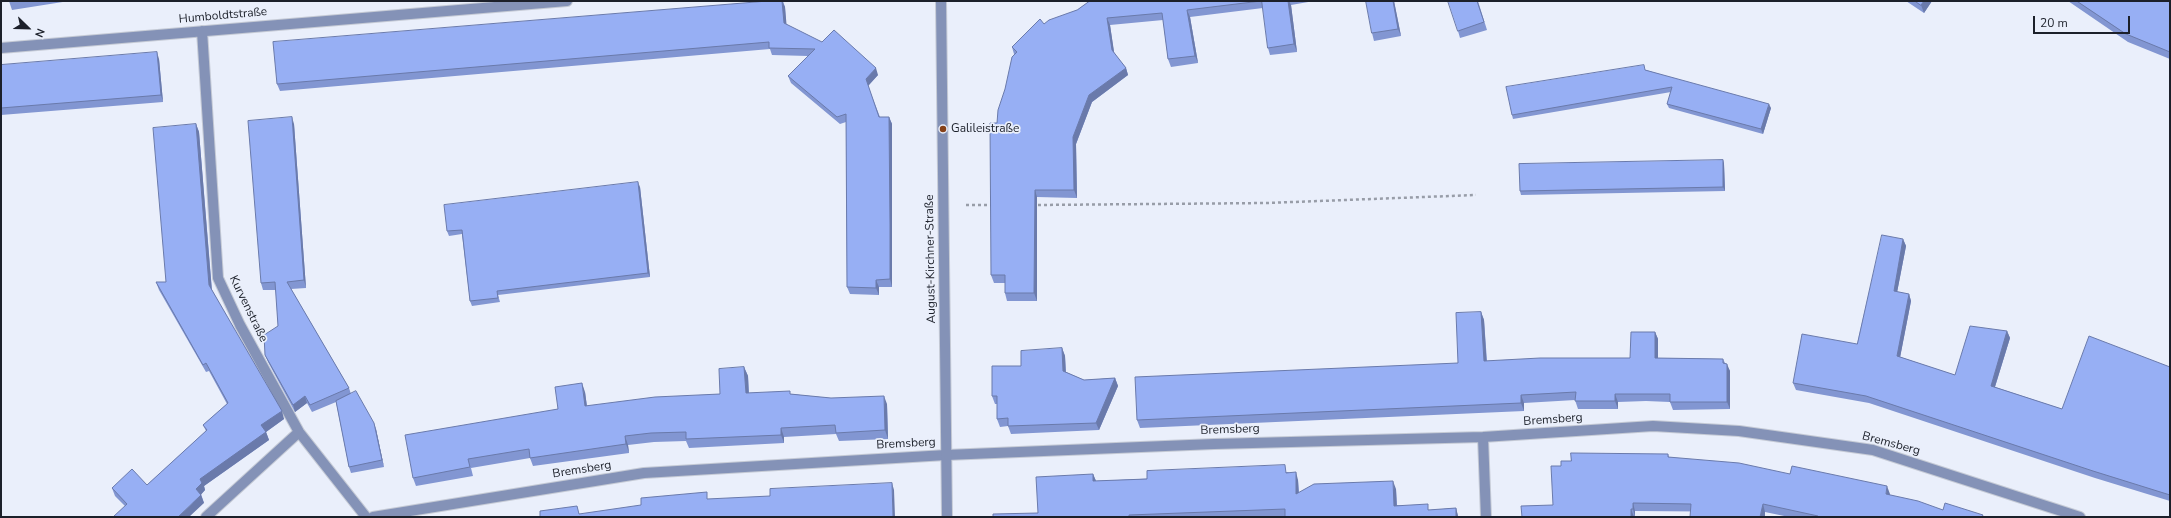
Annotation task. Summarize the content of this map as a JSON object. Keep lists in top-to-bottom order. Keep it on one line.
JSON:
{"streets":{"street":["Humboldtstraße","August-Kirchner-Straße","Kurvenstraße","Bremsberg"]},"crossings":[["Humboldtstraße","Kurvenstraße"],["August-Kirchner-Straße","Bremsberg"]],"places":["Galileistraße"],"scale_bar":"20 m","north":"bottom right"}
